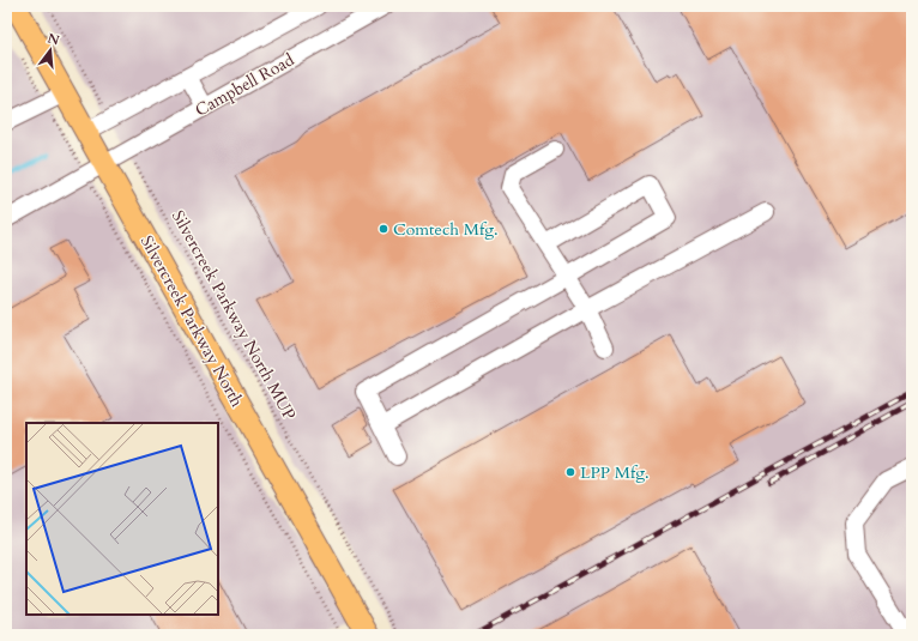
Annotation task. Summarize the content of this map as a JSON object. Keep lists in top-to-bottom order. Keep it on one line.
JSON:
{"streets":{"main road":["Silvercreek Parkway North"],"street":["Campbell Road"],"path":["Silvercreek Parkway North MUP"]},"crossings":[["Campbell Road","Silvercreek Parkway North MUP"],["Campbell Road","Silvercreek Parkway North"]],"places":["Comtech Mfg.","LPP Mfg."],"north":"top"}
